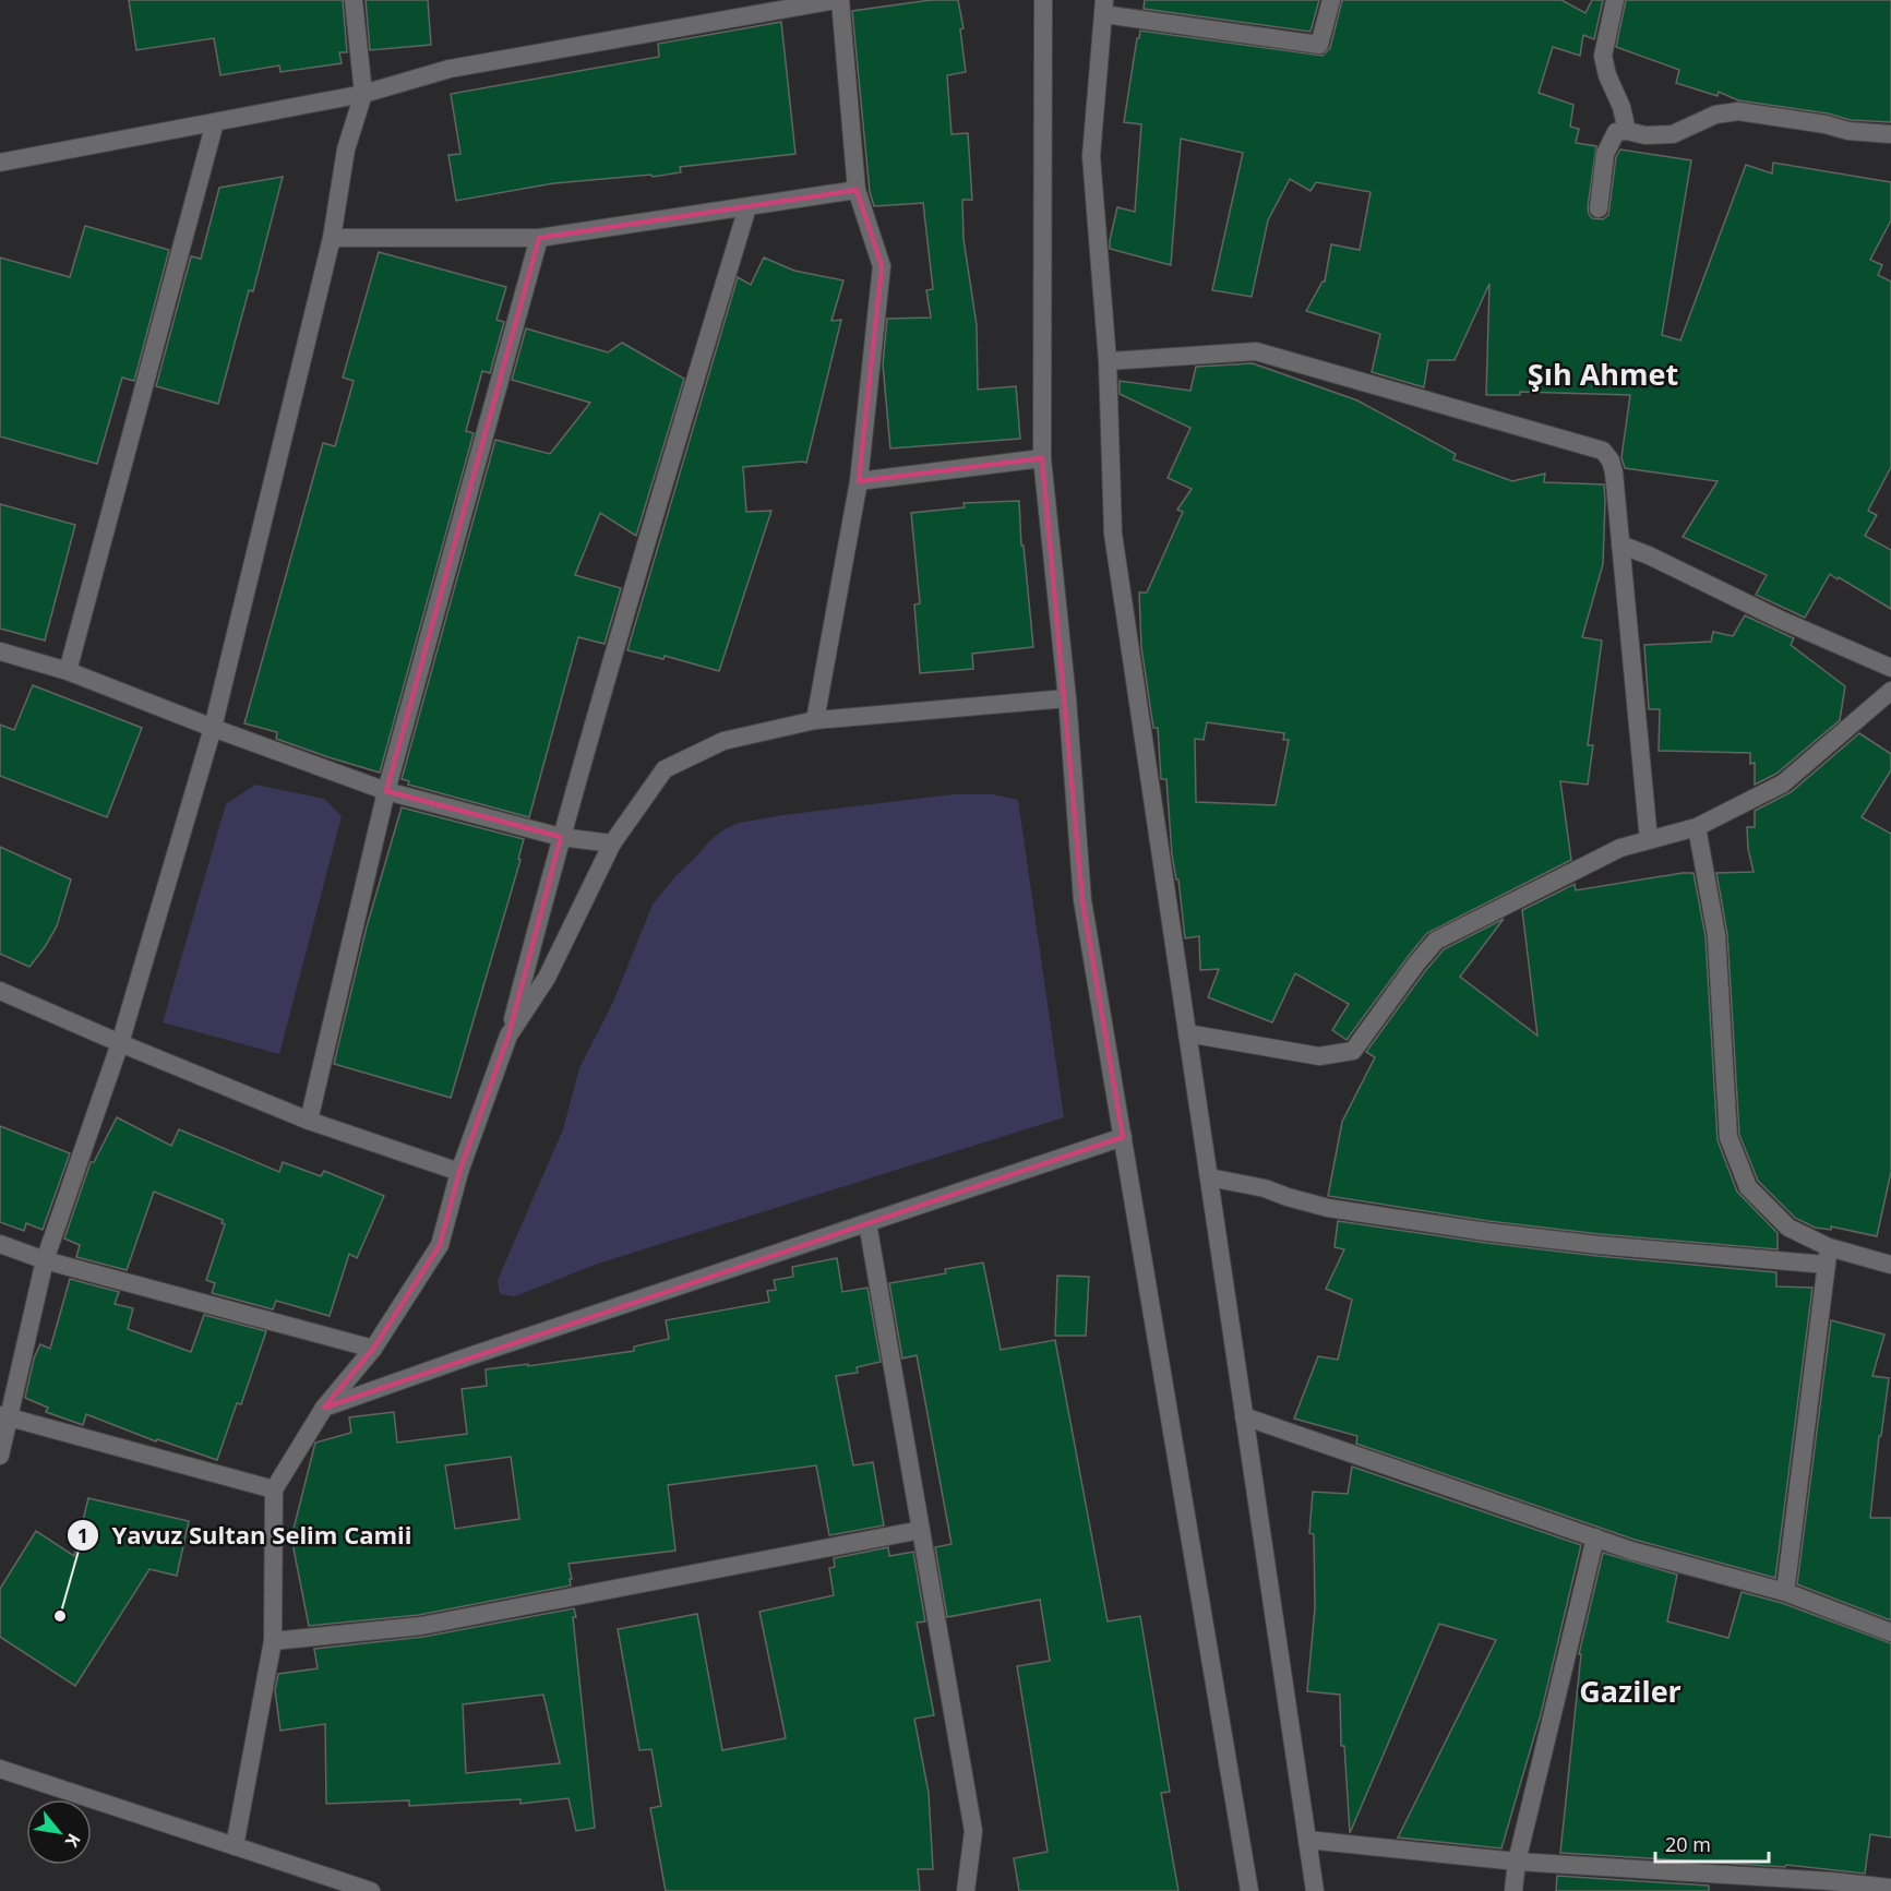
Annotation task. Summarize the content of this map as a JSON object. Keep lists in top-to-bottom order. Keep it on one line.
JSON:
{"districts":["Şıh Ahmet","Gaziler"],"places":["Yavuz Sultan Selim Camii"],"scale_bar":"20 m","north":"bottom right"}
